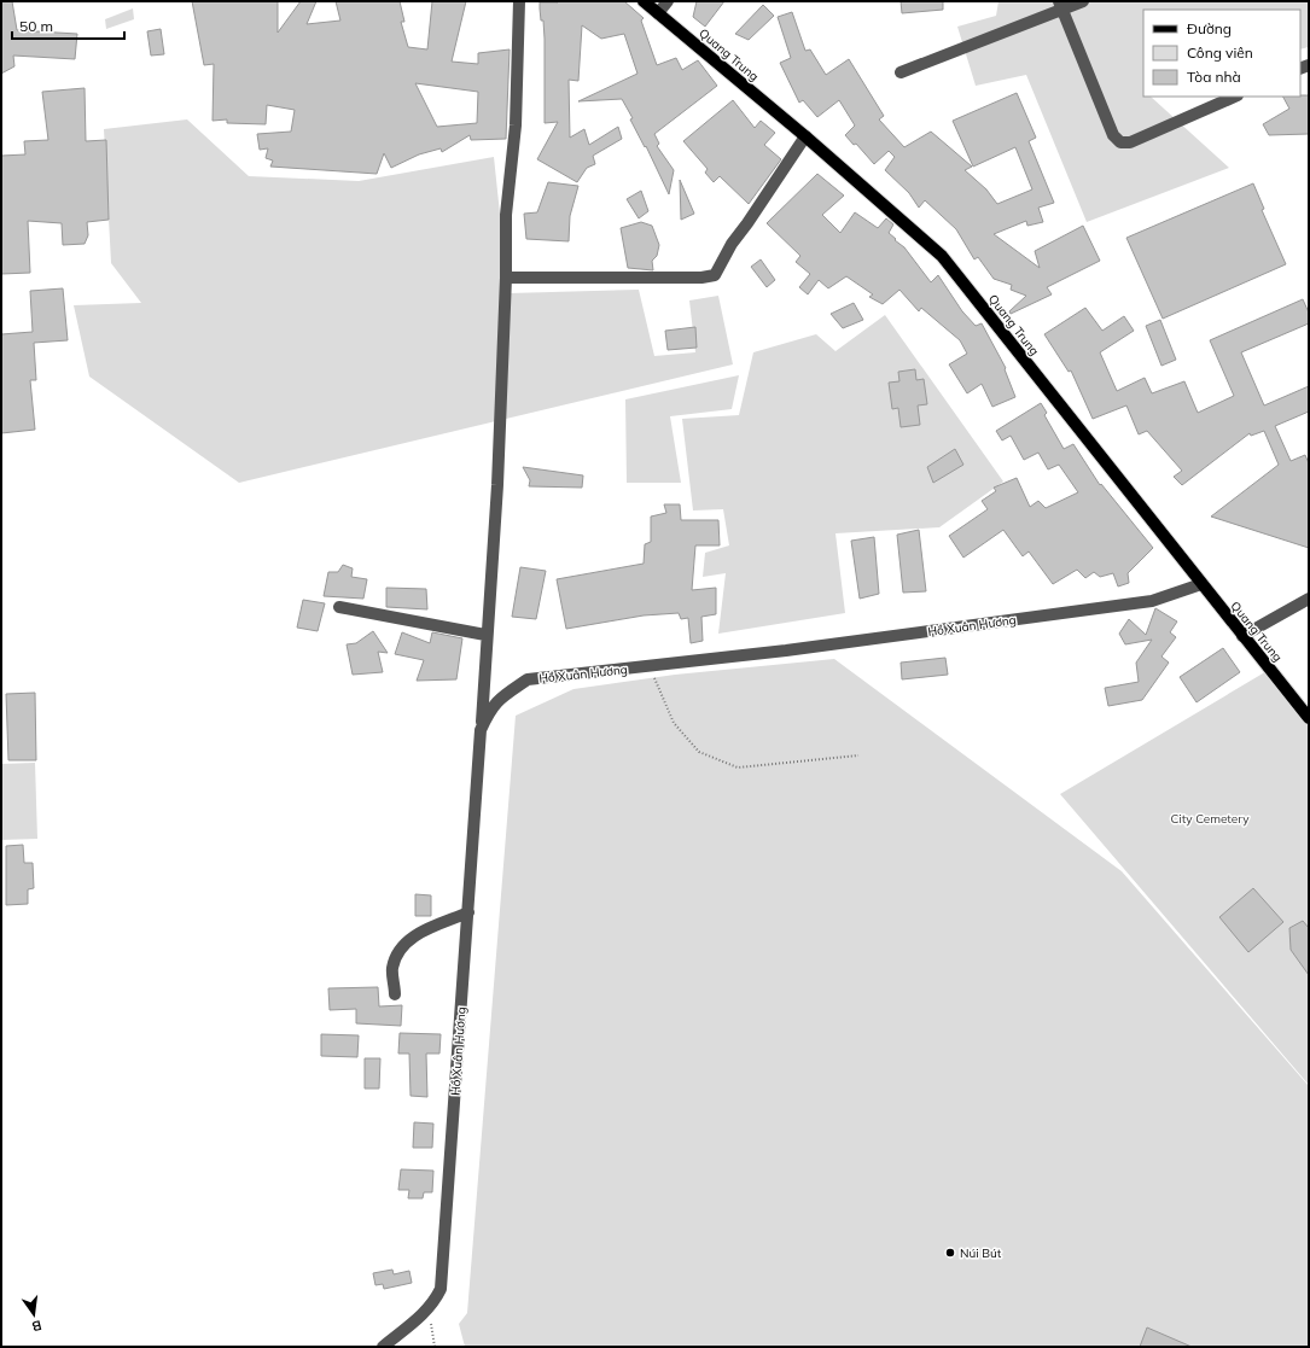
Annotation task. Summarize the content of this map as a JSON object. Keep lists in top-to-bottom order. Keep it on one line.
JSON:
{"streets":{"main road":["Quang Trung"],"street":["Hồ Xuân Hương"]},"crossings":[["Quang Trung","Hồ Xuân Hương"]],"parks":["City Cemetery"],"places":["Núi Bút"],"legend":["Đường","Công viên","Tòa nhà"],"scale_bar":"50 m","north":"bottom"}
